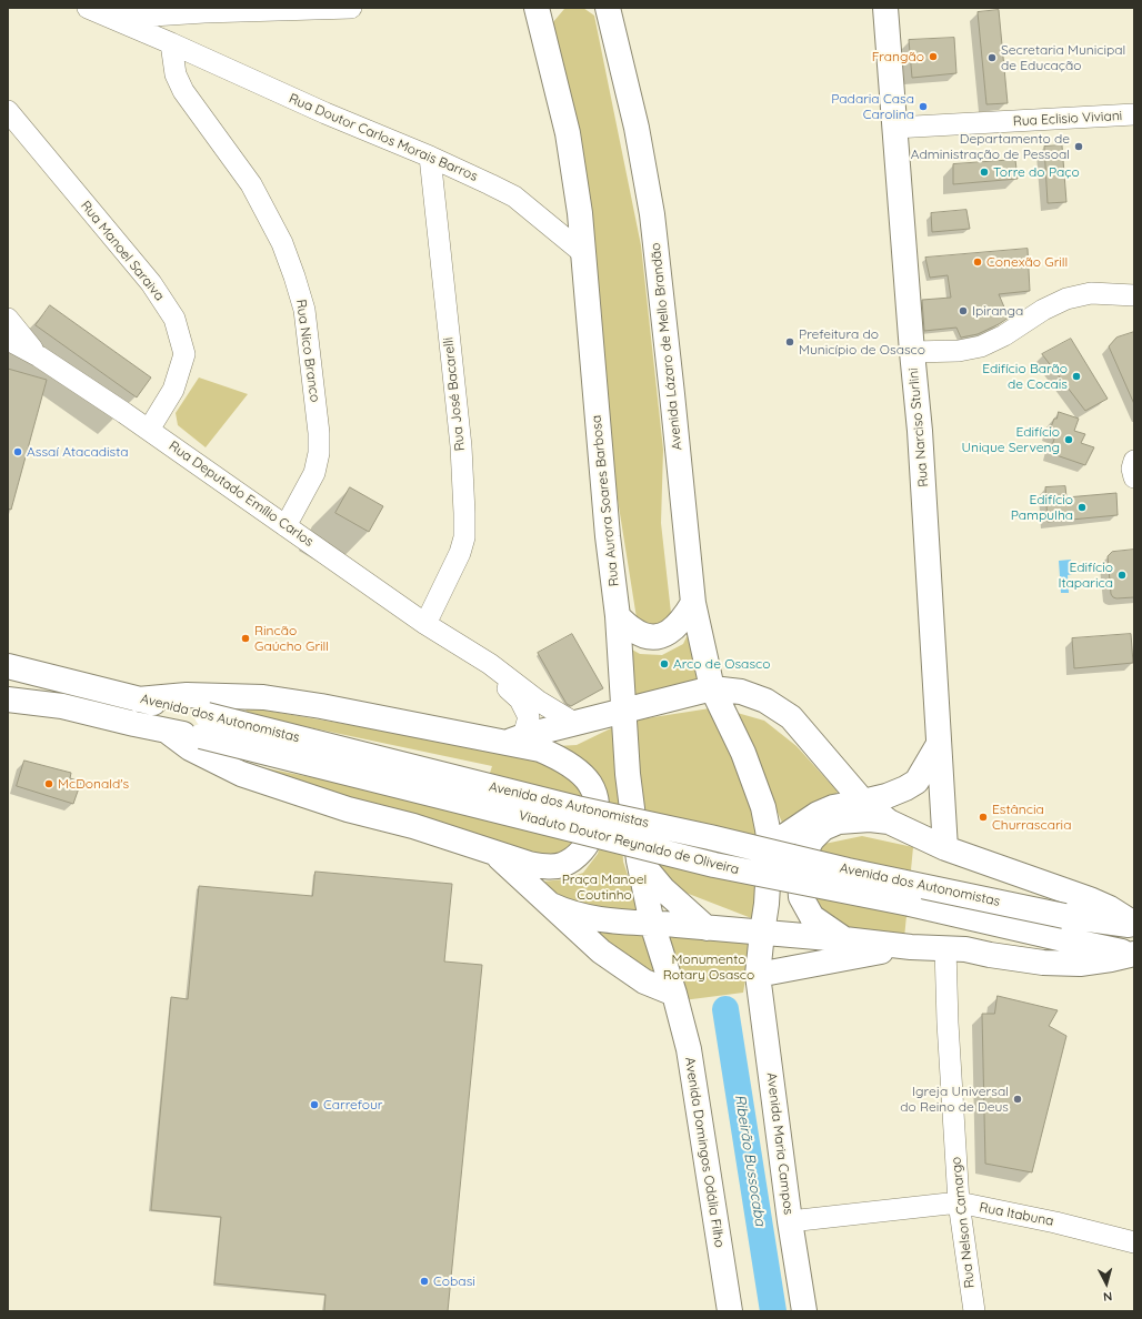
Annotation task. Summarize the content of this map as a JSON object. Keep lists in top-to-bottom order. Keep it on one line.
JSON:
{"streets":{"main road":["Avenida Lázaro de Mello Brandão","Rua Narciso Sturlini","Rua Aurora Soares Barbosa","Avenida dos Autonomistas","Viaduto Doutor Reynaldo de Oliveira","Avenida Maria Campos","Avenida Domingos Odália Filho"],"street":["Rua Eclisio Viviani","Rua Doutor Carlos Morais Barros","Rua Manoel Saraiva","Rua Nico Branco","Rua José Bacarelli","Rua Deputado Emílio Carlos","Rua Itabuna","Rua Nelson Camargo"]},"crossings":[["Rua Eclisio Viviani","Rua Narciso Sturlini"],["Rua Doutor Carlos Morais Barros","Rua Nico Branco"],["Rua Doutor Carlos Morais Barros","Rua José Bacarelli"],["Rua Doutor Carlos Morais Barros","Rua Aurora Soares Barbosa"],["Rua Manoel Saraiva","Rua Deputado Emílio Carlos"],["Avenida Lázaro de Mello Brandão","Avenida Maria Campos"],["Rua Nico Branco","Rua Deputado Emílio Carlos"],["Rua José Bacarelli","Rua Deputado Emílio Carlos"],["Rua Aurora Soares Barbosa","Avenida Domingos Odália Filho"],["Avenida dos Autonomistas","Viaduto Doutor Reynaldo de Oliveira"],["Avenida Maria Campos","Rua Itabuna"],["Rua Itabuna","Rua Nelson Camargo"]],"water":["Ribeirão Bussocaba"],"parks":["Praça Manoel Coutinho","Monumento Rotary Osasco"],"places":["Frangão","Secretaria Municipal de Educação","Padaria Casa Carolina","Departamento de Administração de Pessoal","Torre do Paço","Conexão Grill","Ipiranga","Prefeitura do Município de Osasco","Edifício Barão de Cocais","Edifício Unique Serveng","Assaí Atacadista","Edifício Pampulha","Edifício Itaparica","Rincão Gaúcho Grill","Arco de Osasco","McDonald's","Estância Churrascaria","Igreja Universal do Reino de Deus","Carrefour","Cobasi"],"north":"bottom"}
